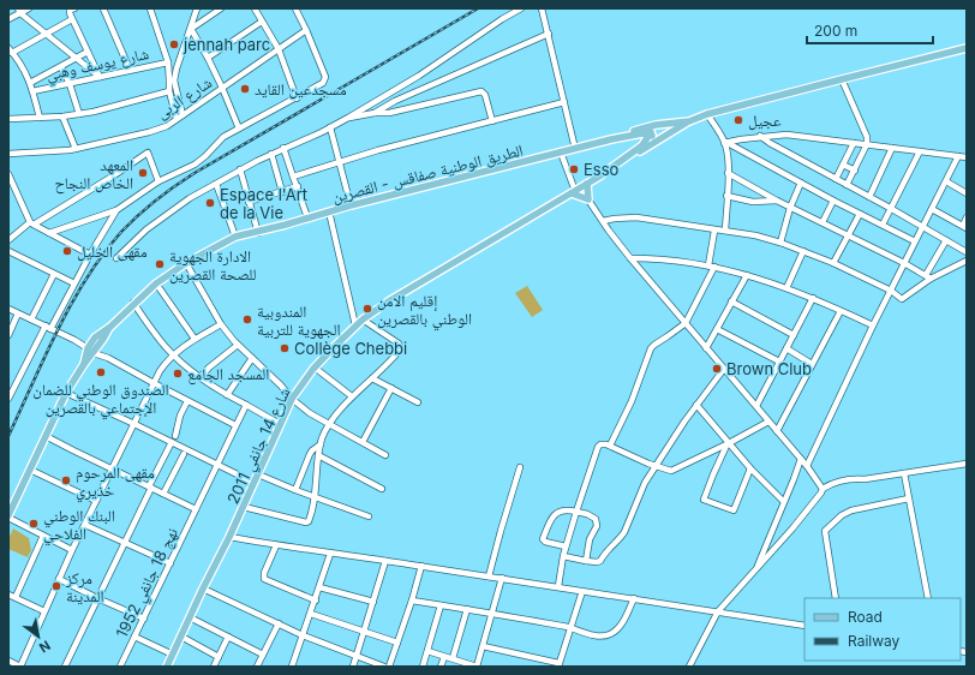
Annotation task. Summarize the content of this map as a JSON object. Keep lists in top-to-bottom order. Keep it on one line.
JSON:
{"streets":{"main road":["الطريق الوطنية صفاقس - القصرين","شارع 14 جانفي 2011"],"street":["شارع يوسف وهبي","شارع الربى","نهج 18 جانفي 1952"]},"crossings":[["الطريق الوطنية صفاقس - القصرين","شارع 14 جانفي 2011"]],"places":["jennah parc","مسجدعين القايد","عجيل","Esso","المعهد الخاص النجاح","Espace l'Art de la Vie","مقهى الخليل","الادارة الجهوية للصحة القصرين","إقليم الامن الوطني بالقصرين","المندوبية الجهوية للتربية","Collège Chebbi","Brown Club","الصندوق الوطني للضمان الإجتماعي بالقصرين","المسجد الجامع","مقهى المرحوم خذيري","البنك الوطني الفلاحي","مركز المدينة"],"legend":["Road","Railway"],"scale_bar":"200 m","north":"bottom right"}
